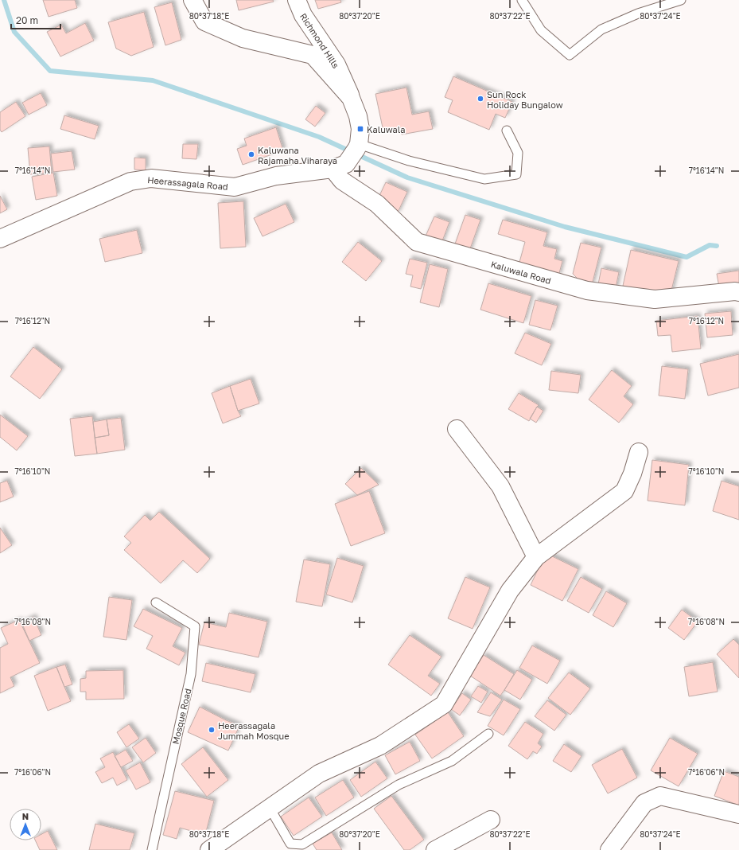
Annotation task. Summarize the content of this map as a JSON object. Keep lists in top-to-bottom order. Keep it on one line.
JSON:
{"streets":{"street":["Richmond Hills","Heerassagala Road","Kaluwala Road"],"lane":["Mosque Road"]},"crossings":[["Heerassagala Road","Kaluwala Road"]],"places":{"other":["Sun Rock Holiday Bungalow","Kaluwana Rajamaha Viharaya","Heerassagala Jummah Mosque"],"transit":["Kaluwala"]},"scale_bar":"20 m","north":"top","coordinates":["80°37'18\"E","80°37'20\"E","80°37'22\"E","80°37'24\"E","7°16'14\"N","7°16'12\"N","7°16'10\"N","7°16'08\"N","7°16'06\"N"]}
